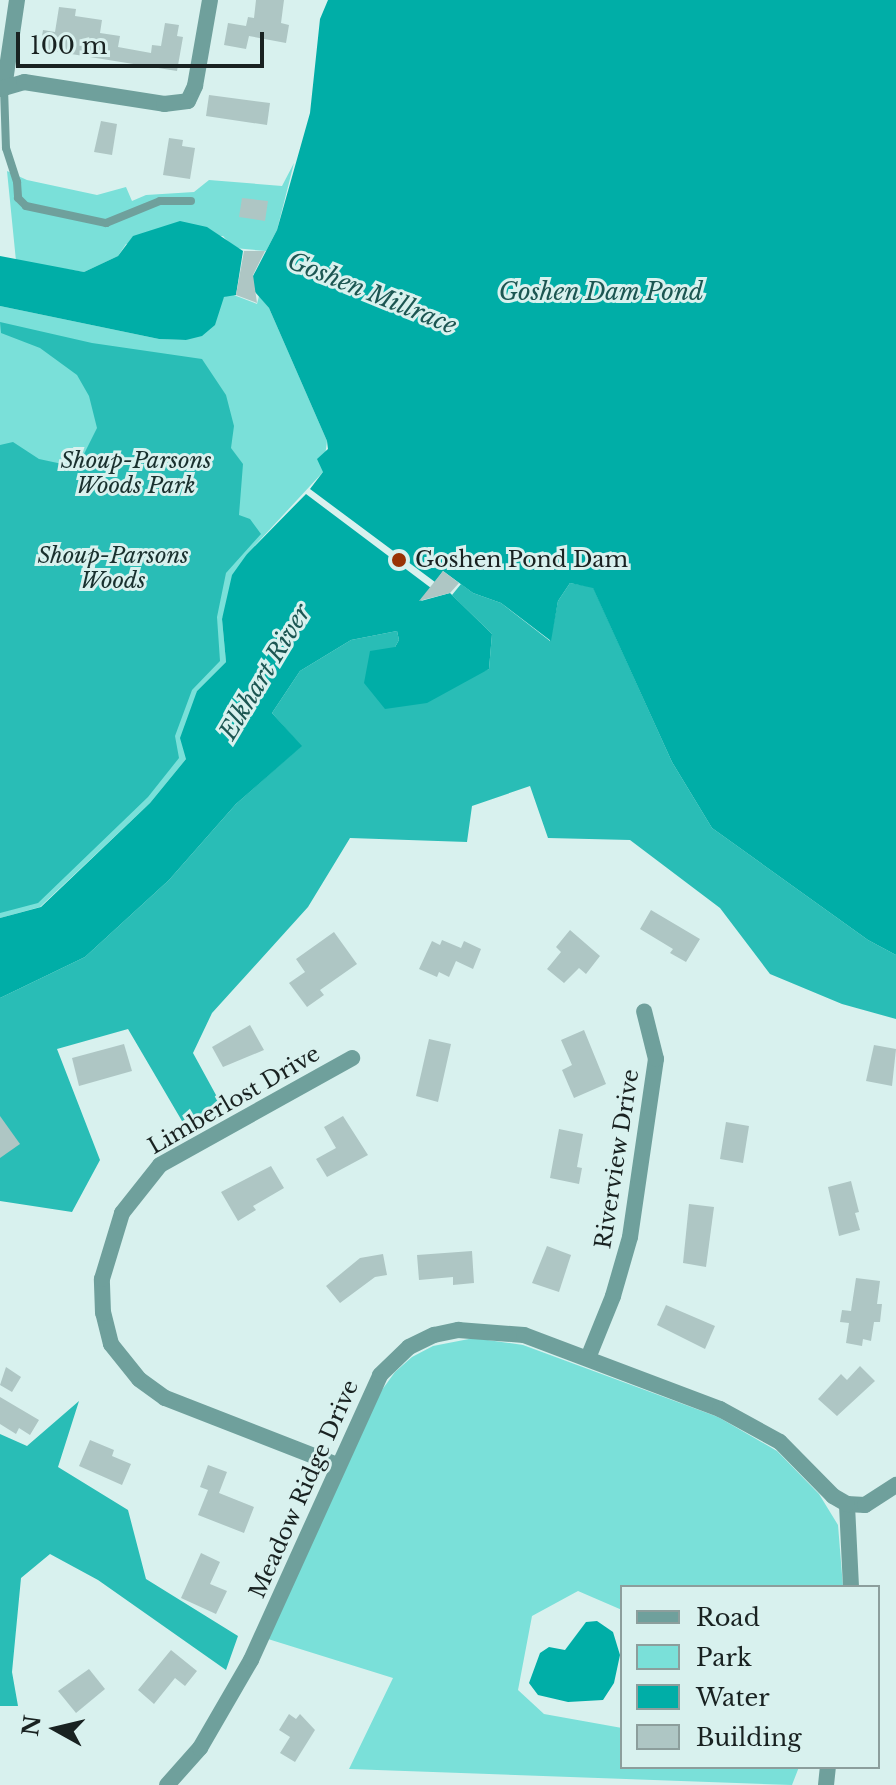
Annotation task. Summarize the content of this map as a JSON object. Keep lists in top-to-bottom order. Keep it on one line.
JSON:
{"streets":{"street":["Limberlost Drive","Riverview Drive","Meadow Ridge Drive"]},"crossings":[["Limberlost Drive","Meadow Ridge Drive"],["Riverview Drive","Meadow Ridge Drive"]],"water":["Goshen Dam Pond","Goshen Millrace","Elkhart River"],"parks":["Shoup-Parsons Woods Park","Shoup-Parsons Woods"],"places":["Goshen Pond Dam"],"legend":["Road","Park","Water","Building"],"scale_bar":"100 m","north":"left"}
